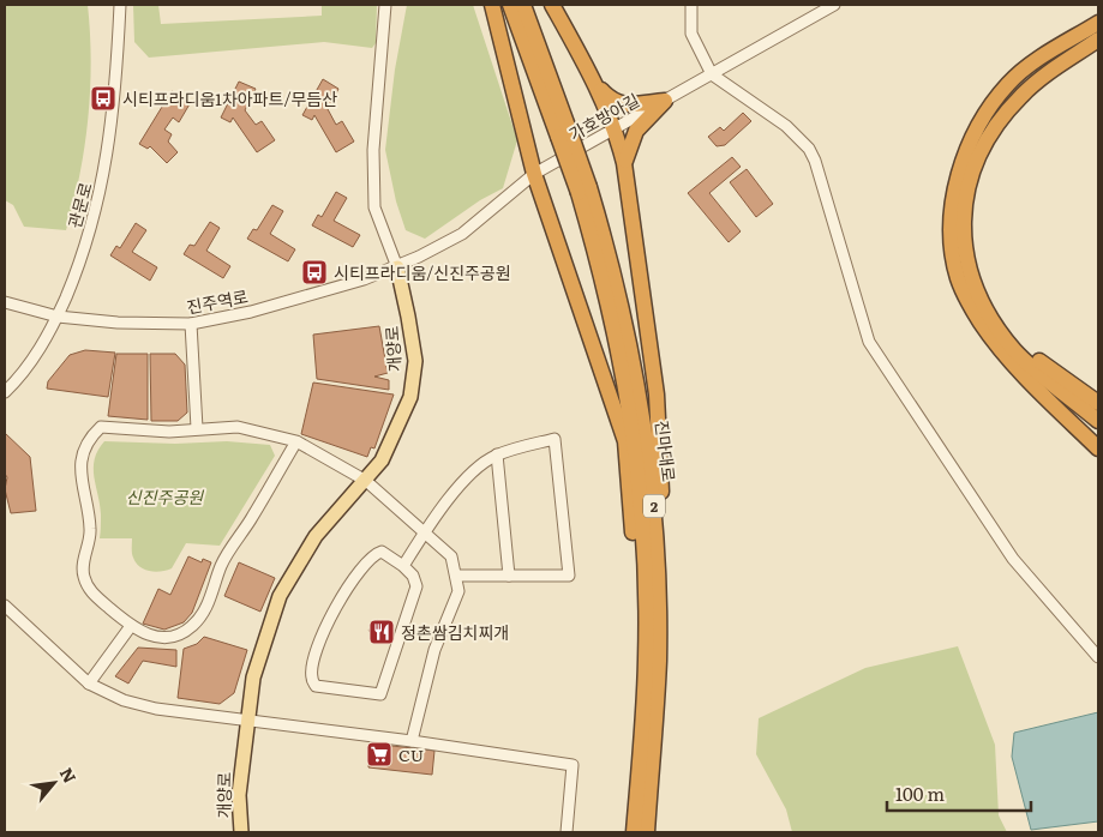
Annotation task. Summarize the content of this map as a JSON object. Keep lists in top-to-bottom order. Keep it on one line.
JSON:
{"streets":{"highway":["진마대로","2"],"main road":["개양로"],"street":["가호방아길","관문로","진주역로"]},"crossings":[["가호방아길","진주역로"],["가호방아길","개양로"],["관문로","진주역로"],["진주역로","개양로"],["진마대로","2"]],"parks":["신진주공원"],"places":{"bus stop":["시티프라디움1차아파트/무듬산","시티프라디움/신진주공원"],"restaurant":["정촌쌈김치찌개"],"supermarket":["CU"]},"scale_bar":"100 m","north":"top right"}
